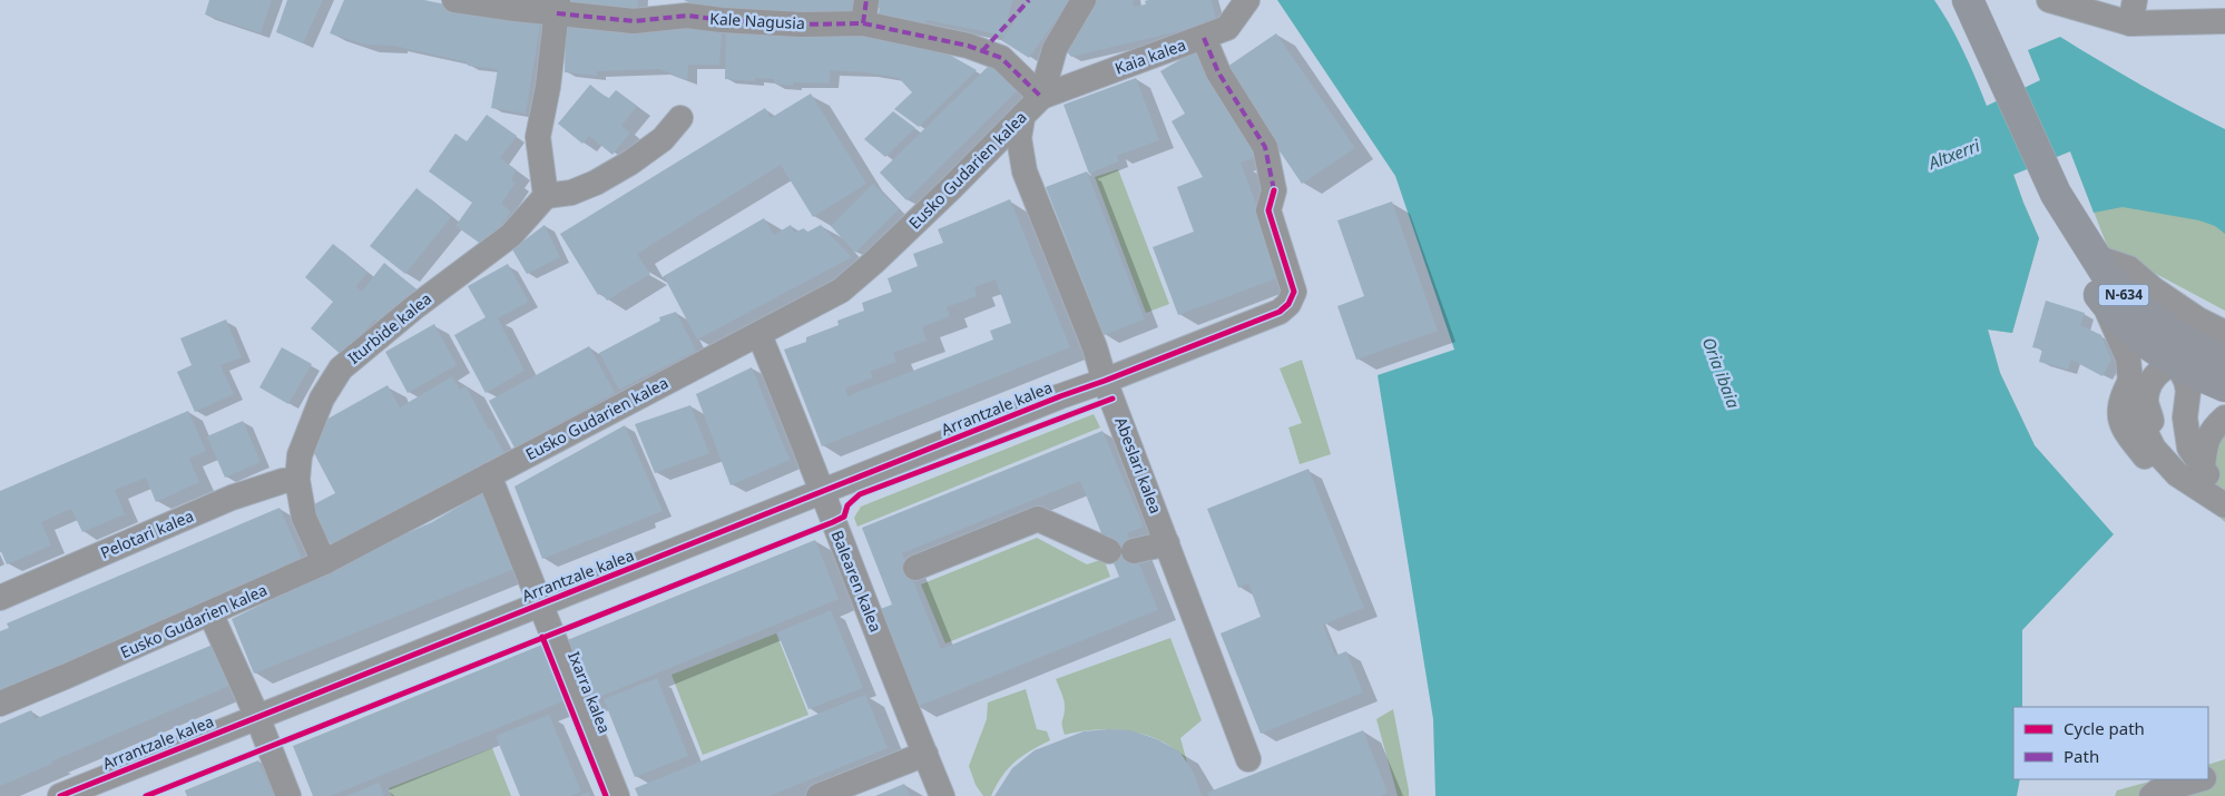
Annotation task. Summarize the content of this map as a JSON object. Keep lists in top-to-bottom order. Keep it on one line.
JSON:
{"streets":{"highway":["N-634"],"street":["Kale Nagusia","Kaia kalea","Eusko Gudarien kalea","Iturbide kalea","Arrantzale kalea","Abeslari kalea","Pelotari kalea","Balearen kalea","Ixarra kalea"]},"crossings":[["Kale Nagusia","Kaia kalea"],["Kale Nagusia","Eusko Gudarien kalea"],["Kaia kalea","Eusko Gudarien kalea"],["Kaia kalea","Arrantzale kalea"],["Eusko Gudarien kalea","Iturbide kalea"],["Eusko Gudarien kalea","Abeslari kalea"],["Eusko Gudarien kalea","Balearen kalea"],["Eusko Gudarien kalea","Ixarra kalea"],["Iturbide kalea","Pelotari kalea"],["Arrantzale kalea","Abeslari kalea"],["Arrantzale kalea","Balearen kalea"],["Arrantzale kalea","Ixarra kalea"]],"water":["Altxerri","Oria ibaia"],"legend":["Cycle path","Path"]}
